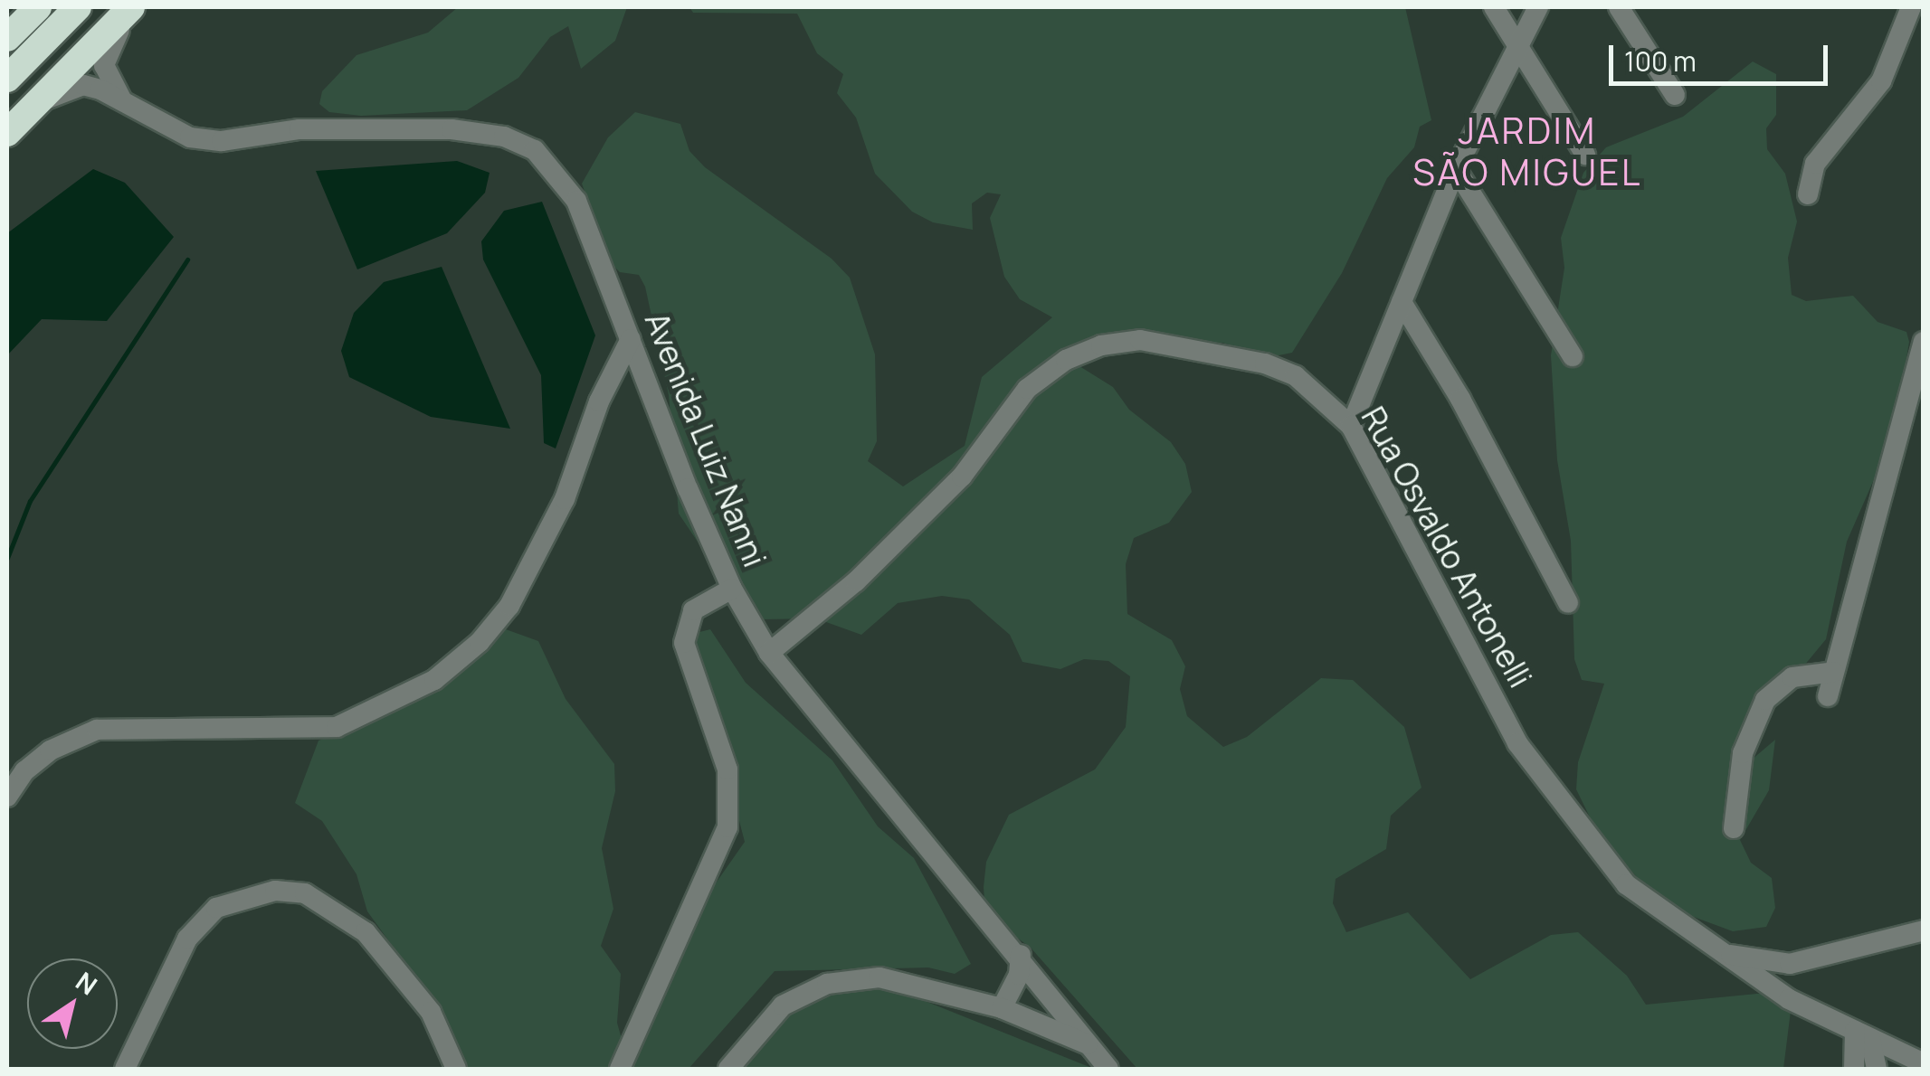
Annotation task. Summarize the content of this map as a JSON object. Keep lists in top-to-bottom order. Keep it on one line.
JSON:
{"streets":{"street":["Avenida Luiz Nanni","Rua Osvaldo Antonelli"]},"crossings":[["Avenida Luiz Nanni","Rua Osvaldo Antonelli"]],"districts":["JARDIM SÃO MIGUEL"],"scale_bar":"100 m","north":"top right"}
